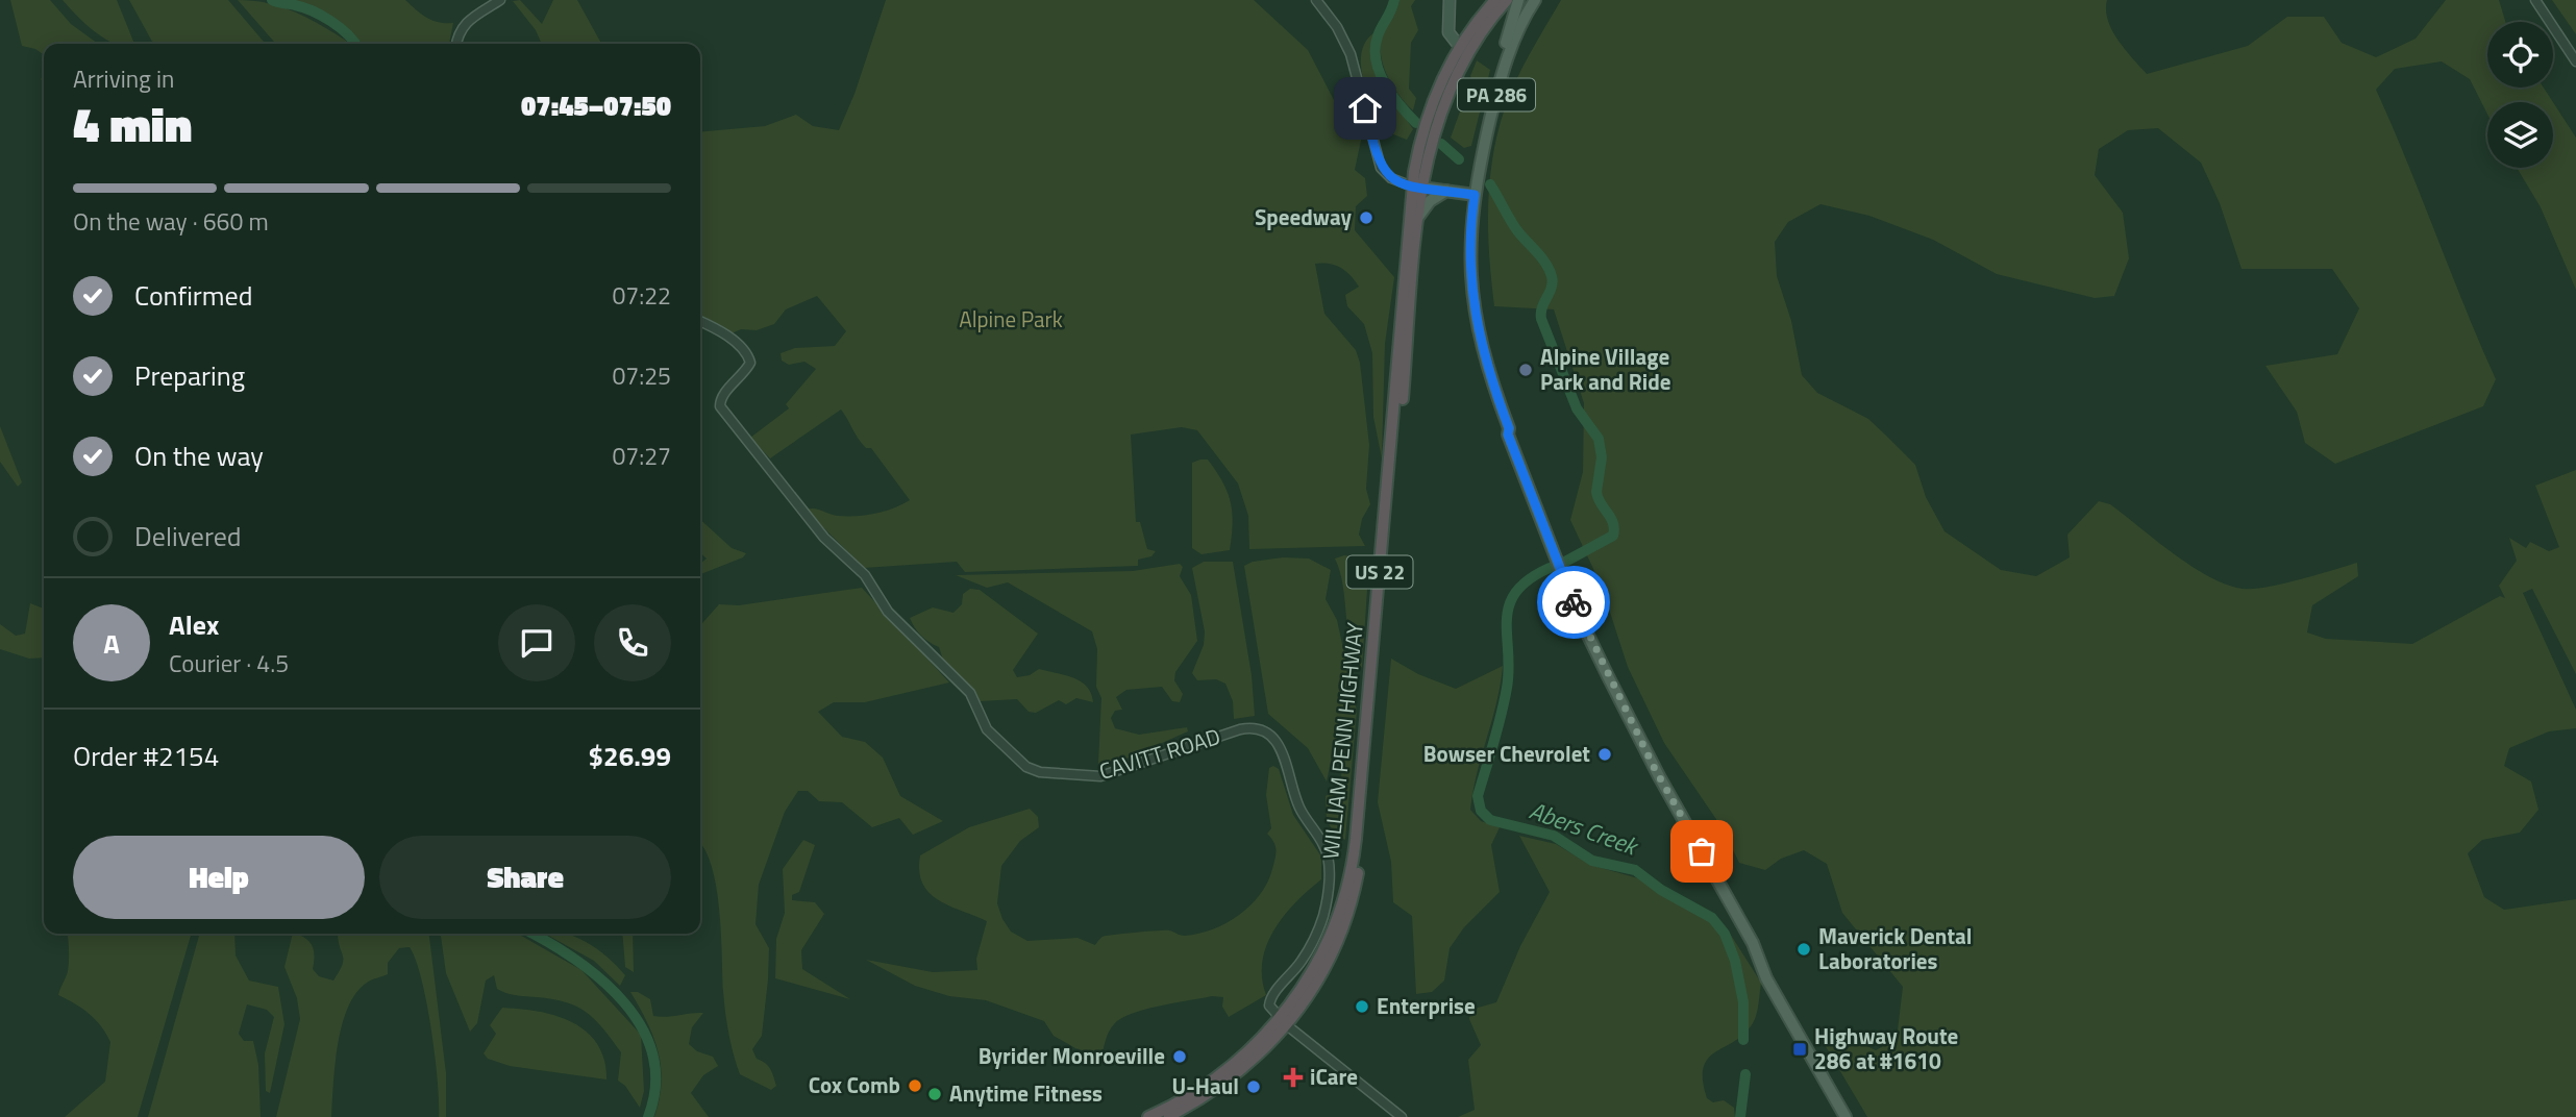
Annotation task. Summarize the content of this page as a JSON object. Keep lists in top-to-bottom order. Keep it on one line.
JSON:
{"streets":{"highway":["US 22","WILLIAM PENN HIGHWAY"],"main road":["PA 286"],"street":["CAVITT ROAD"]},"crossings":[["WILLIAM PENN HIGHWAY","CAVITT ROAD"]],"water":["Abers Creek"],"parks":["Alpine Park"],"places":{"other":["Speedway","Alpine Village Park and Ride","Bowser Chevrolet","Maverick Dental Laboratories","Enterprise","Byrider Monroeville","Cox Comb","U-Haul","Anytime Fitness"],"transit":["Highway Route 286 at #1610"],"health":["iCare"]},"page":{"heading":["4 min","Arriving in","07:45–07:50"],"panel":["Alex","Courier · 4.5","Order #2154","$26.99"],"bar":"On the way · 660 m","list":[["Confirmed","07:22"],["Preparing","07:25"],["On the way","07:27"],"Delivered"],"round":"A","buttons":["Help","Share"]}}
